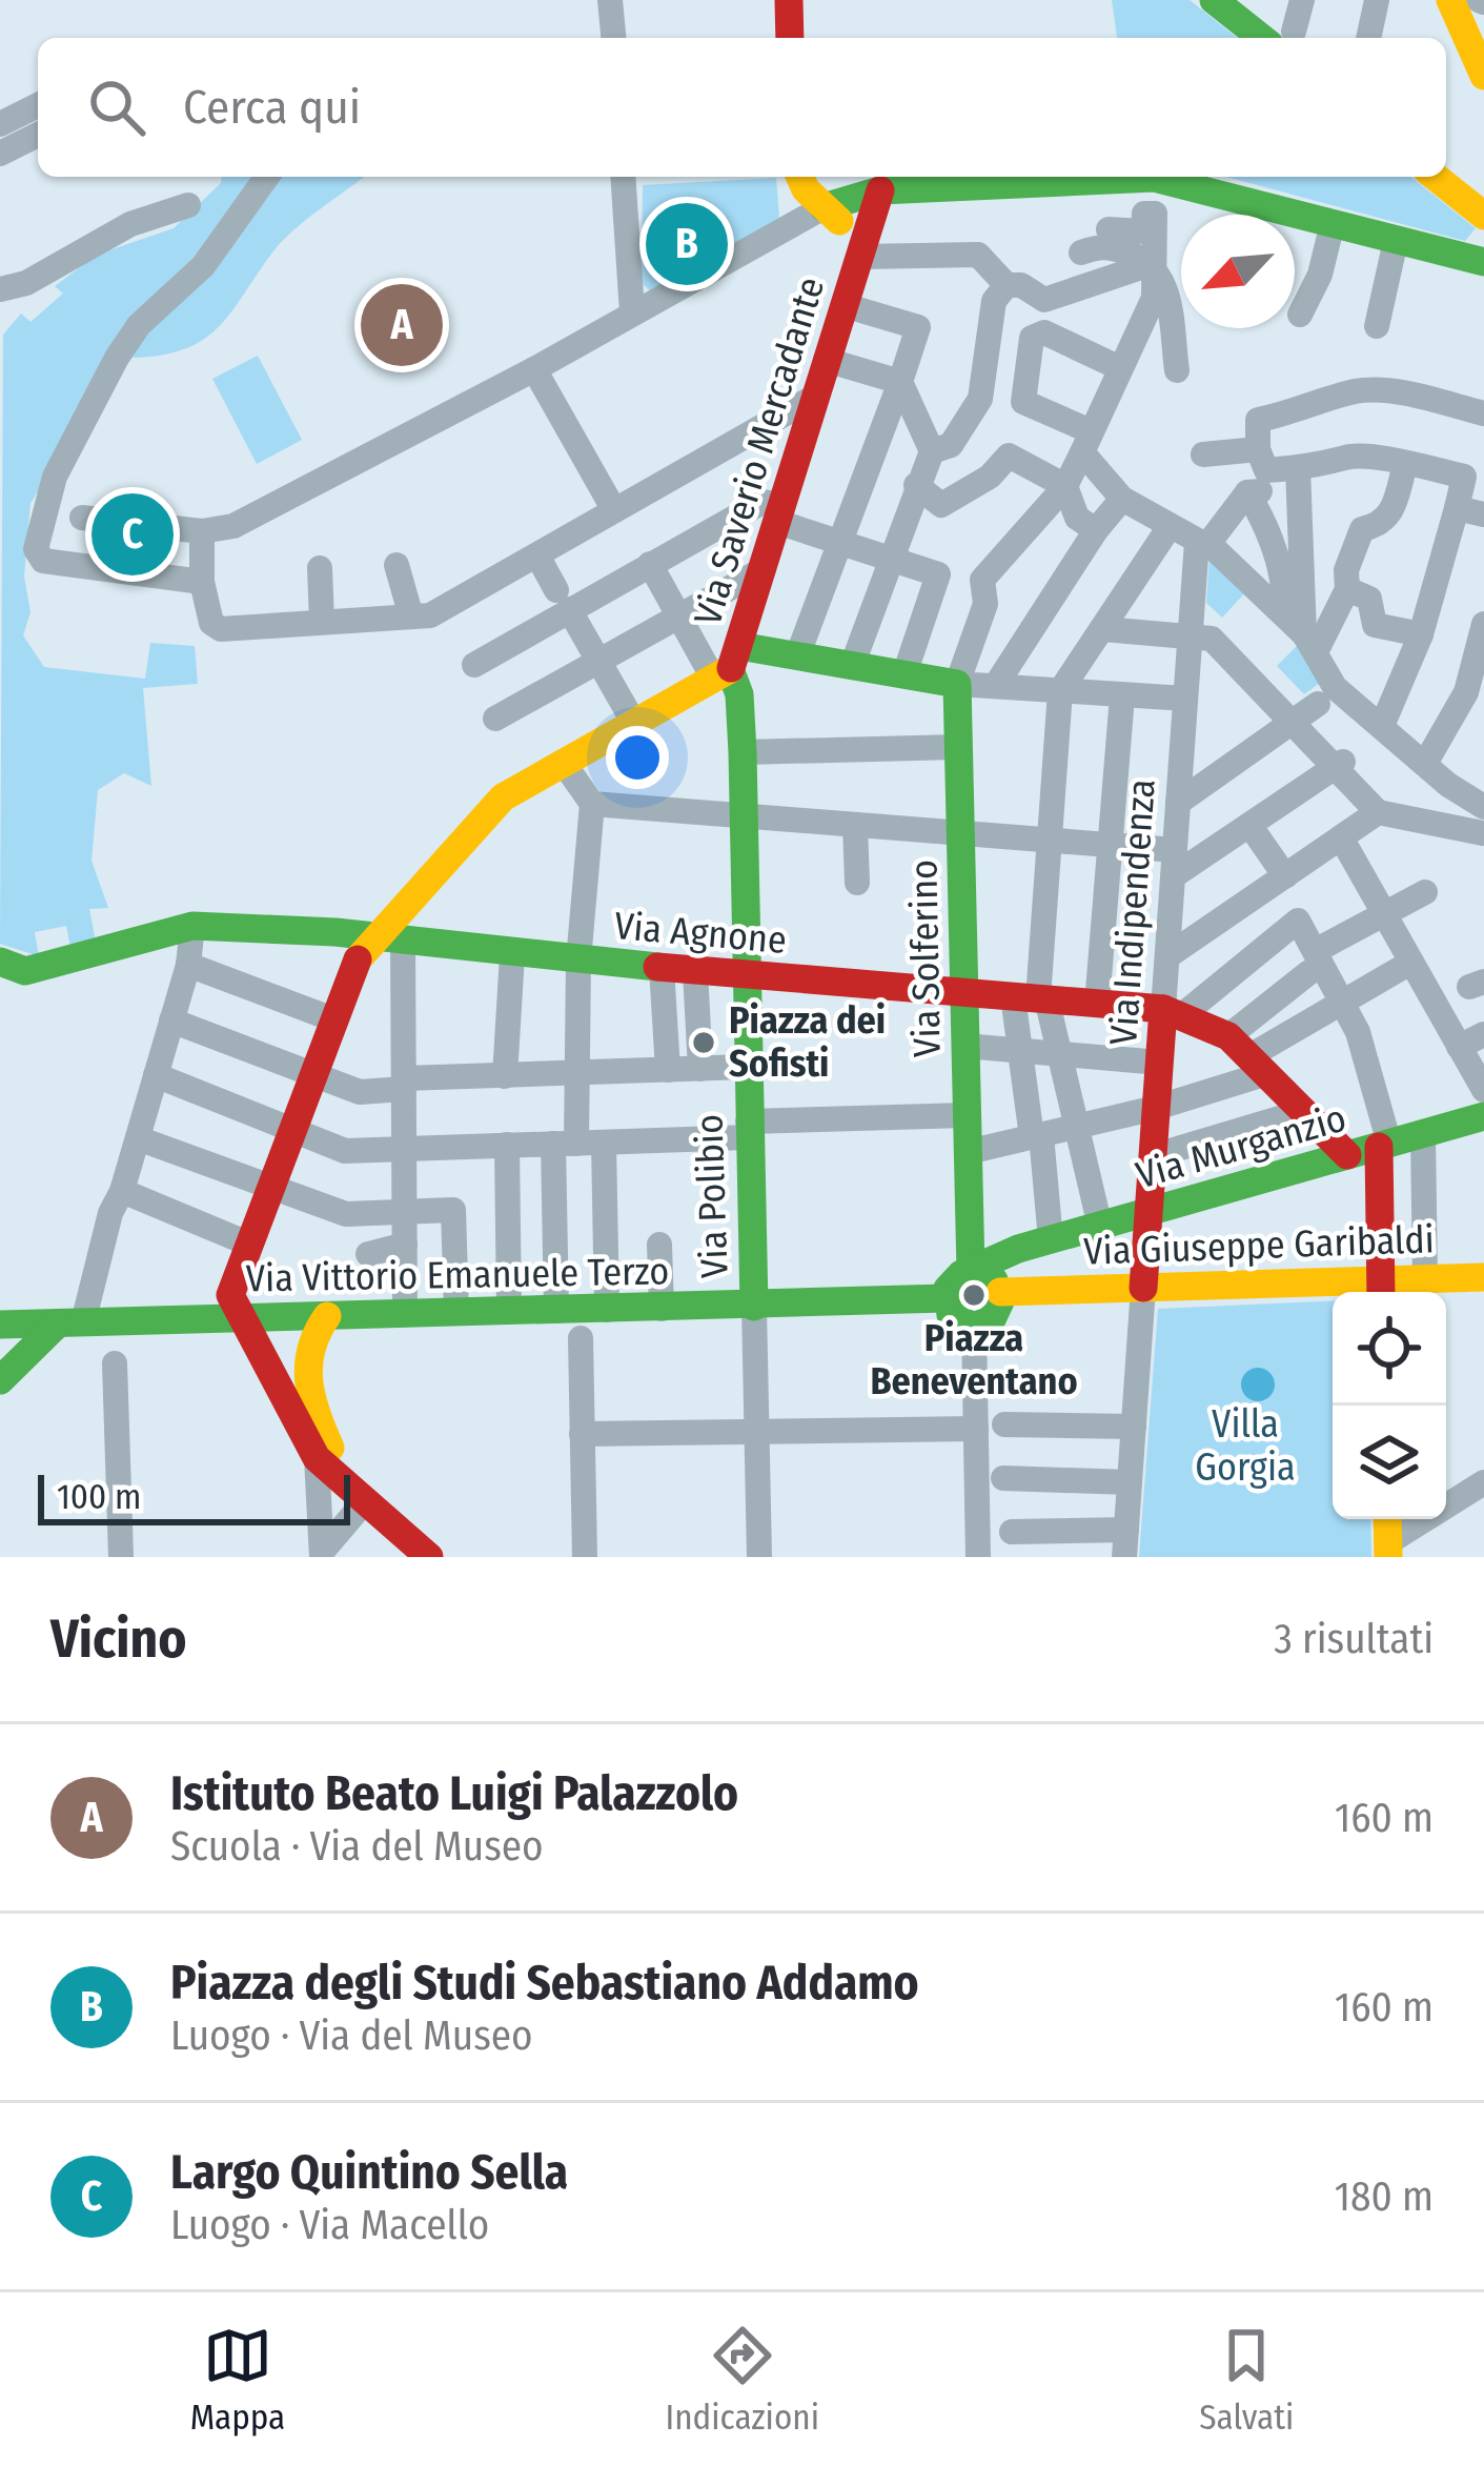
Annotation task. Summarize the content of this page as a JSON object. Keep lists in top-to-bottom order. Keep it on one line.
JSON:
{"streets":{"main road":["Via Saverio Mercadante","Via Indipendenza","Via Agnone","Via Solferino","Via Murganzio","Via Polibio","Via Giuseppe Garibaldi","Via Vittorio Emanuele Terzo"]},"crossings":[["Via Saverio Mercadante","Via Agnone"],["Via Saverio Mercadante","Via Polibio"],["Via Saverio Mercadante","Via Vittorio Emanuele Terzo"],["Via Indipendenza","Via Agnone"],["Via Indipendenza","Via Murganzio"],["Via Indipendenza","Via Giuseppe Garibaldi"],["Via Agnone","Via Solferino"],["Via Agnone","Via Murganzio"],["Via Agnone","Via Polibio"],["Via Solferino","Via Murganzio"],["Via Solferino","Via Giuseppe Garibaldi"],["Via Solferino","Via Vittorio Emanuele Terzo"],["Via Murganzio","Via Giuseppe Garibaldi"],["Via Murganzio","Via Vittorio Emanuele Terzo"],["Via Polibio","Via Vittorio Emanuele Terzo"],["Via Giuseppe Garibaldi","Via Vittorio Emanuele Terzo"]],"parks":["Villa Gorgia"],"places":["Piazza dei Sofisti","Piazza Beneventano"],"scale_bar":"100 m","north":"bottom left","page":{"search":"Cerca qui","pins":["B","A","C"],"scale":"100 m","heading":["Vicino","3 risultati"],"list":[{"mark":"A","name":"Istituto Beato Luigi Palazzolo","note":"Scuola · Via del Museo","value":"160 m"},{"mark":"B","name":"Piazza degli Studi Sebastiano Addamo","note":"Luogo · Via del Museo","value":"160 m"},{"mark":"C","name":"Largo Quintino Sella","note":"Luogo · Via Macello","value":"180 m"}],"nav":["Mappa","Indicazioni","Salvati"]}}
